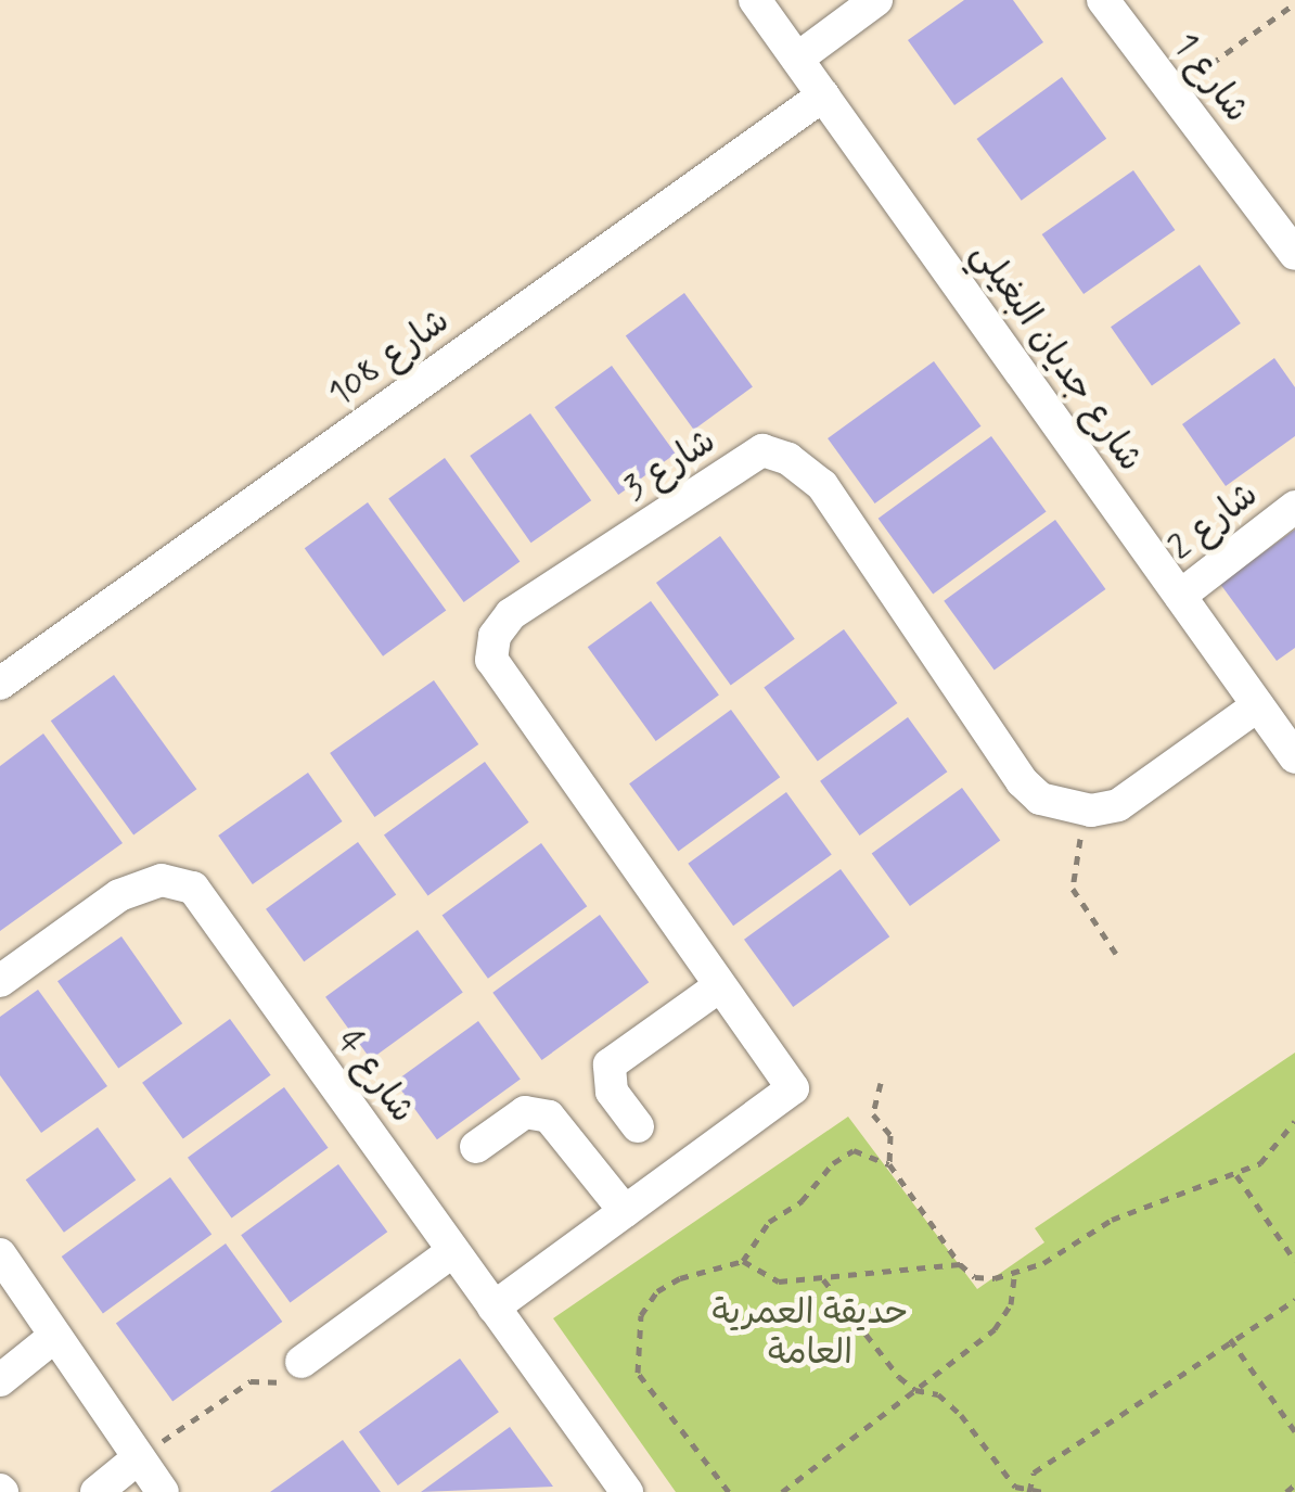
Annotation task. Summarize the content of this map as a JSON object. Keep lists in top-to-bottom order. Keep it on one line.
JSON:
{"streets":{"street":["شارع 1","شارع جديان البغيلي","شارع 108","شارع 3","شارع 2","شارع 4"]},"crossings":[["شارع جديان البغيلي","شارع 108"],["شارع جديان البغيلي","شارع 2"]],"parks":["حديقة العمرية العامة"]}
